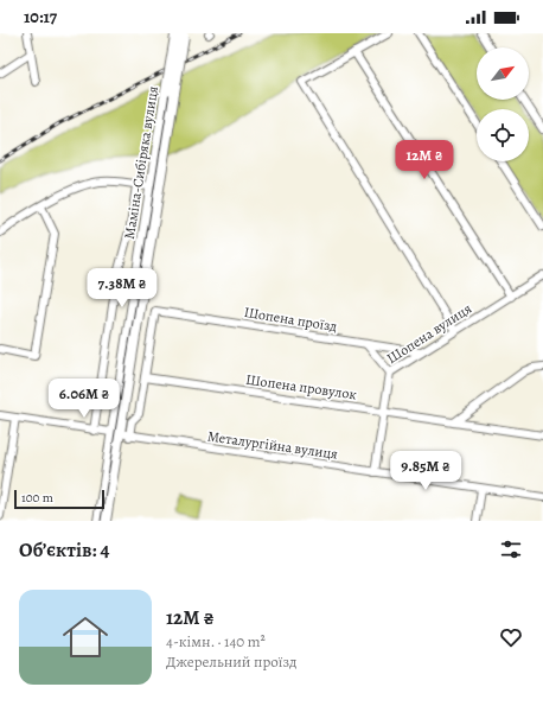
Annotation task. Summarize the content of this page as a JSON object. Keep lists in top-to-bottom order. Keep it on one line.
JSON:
{"streets":{"main road":["Маміна-Сибіряка вулиця"],"street":["Шопена проїзд","Шопена вулиця","Шопена провулок","Металургійна вулиця"]},"crossings":[["Маміна-Сибіряка вулиця","Металургійна вулиця"],["Шопена проїзд","Шопена вулиця"],["Шопена проїзд","Шопена провулок"],["Шопена вулиця","Шопена провулок"],["Шопена вулиця","Металургійна вулиця"]],"scale_bar":"100 m","north":"top right","page":{"status":"10:17","price":["12M ₴","7.38M ₴","6.06M ₴","9.85M ₴"],"scale":"100 m","heading":"Об’єктів: 4","list":[{"name":"12M ₴","note":"4-кімн. · 140 m² · Джерельний проїзд"}]}}
